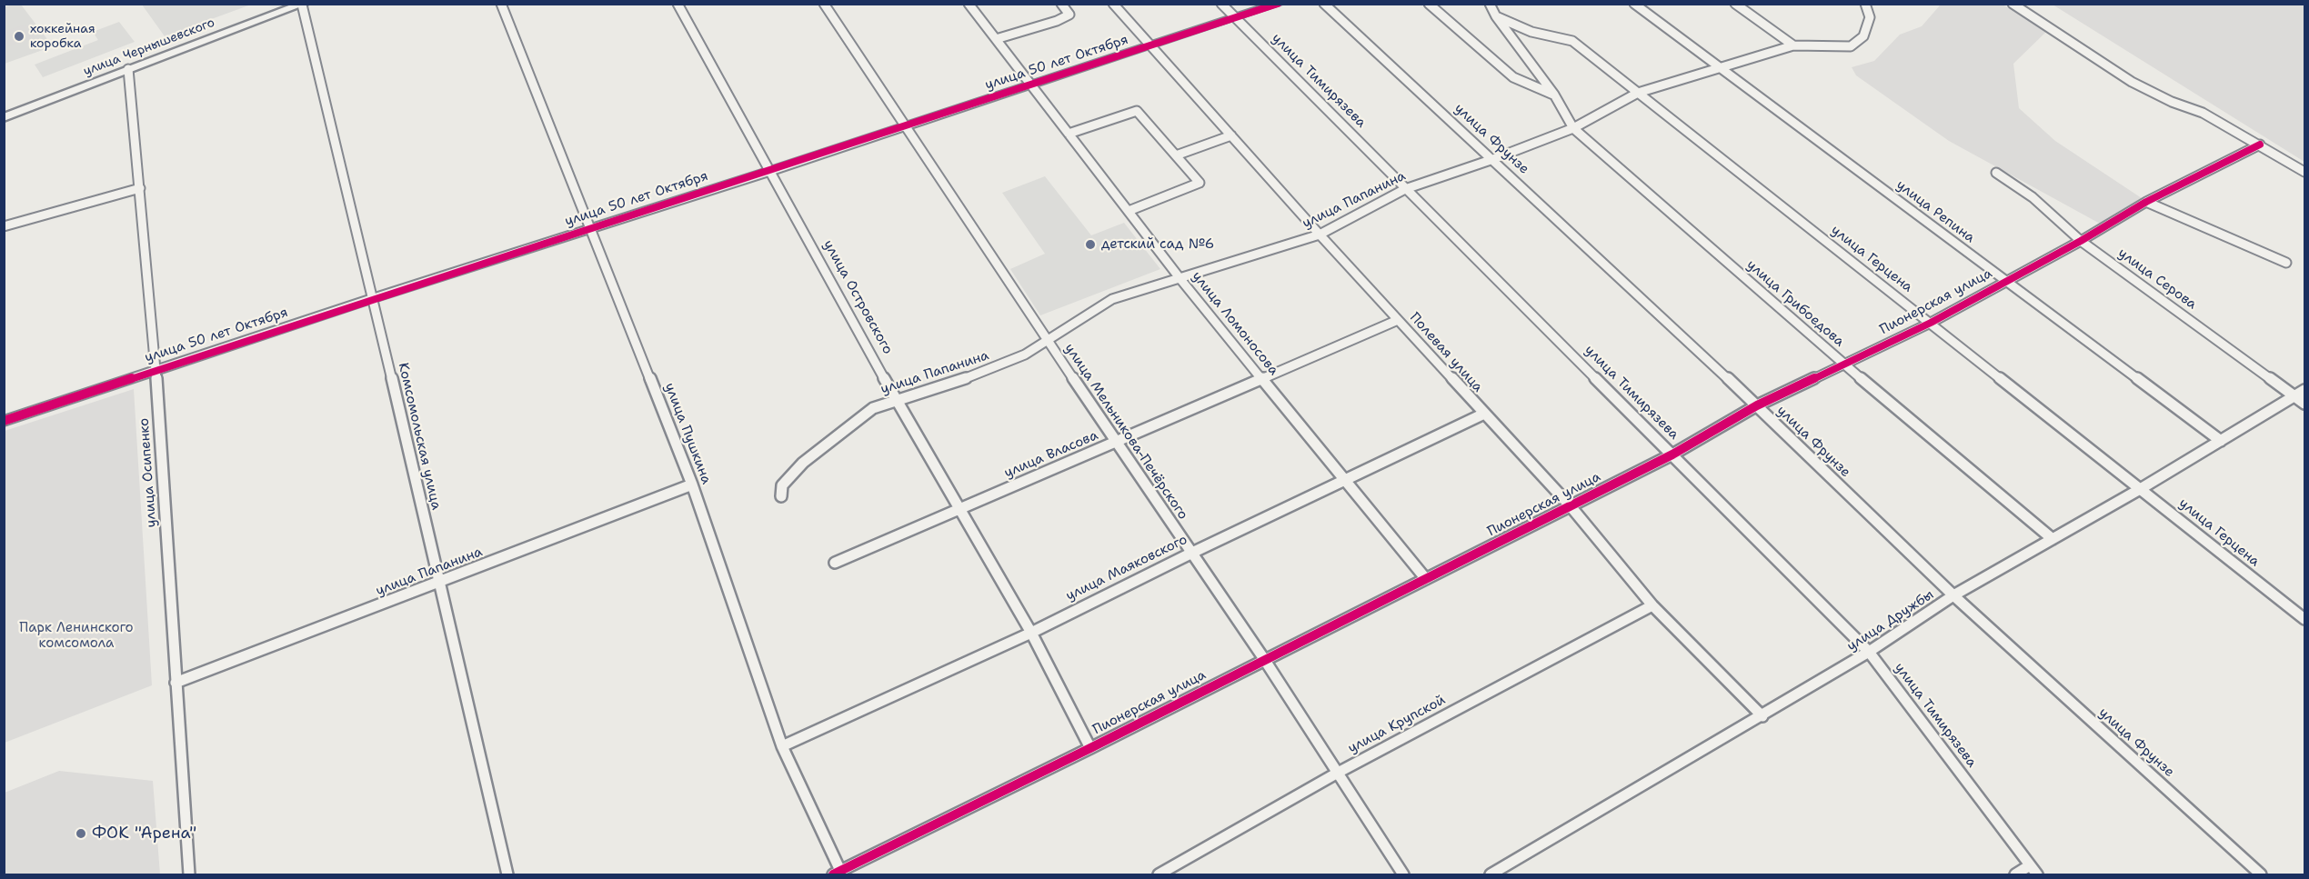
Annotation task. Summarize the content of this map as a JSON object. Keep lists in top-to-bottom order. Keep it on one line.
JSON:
{"streets":{"main road":["улица Чернышевского"],"street":["улица 50 лет Октября","улица Тимирязева","улица Фрунзе","улица Папанина","улица Репина","улица Герцена","улица Серова","улица Островского","Пионерская улица","улица Грибоедова","улица Ломоносова","Полевая улица","улица Мельникова-Печёрского","улица Пушкина","Комсомольская улица","улица Власова","улица Осипенко","улица Маяковского","улица Дружбы","улица Крупской"]},"crossings":[["улица Чернышевского","Комсомольская улица"],["улица Чернышевского","улица Осипенко"],["улица 50 лет Октября","улица Тимирязева"],["улица 50 лет Октября","улица Островского"],["улица 50 лет Октября","улица Ломоносова"],["улица 50 лет Октября","Полевая улица"],["улица 50 лет Октября","улица Мельникова-Печёрского"],["улица 50 лет Октября","улица Пушкина"],["улица 50 лет Октября","Комсомольская улица"],["улица 50 лет Октября","улица Осипенко"],["улица Тимирязева","улица Папанина"],["улица Тимирязева","Пионерская улица"],["улица Тимирязева","улица Дружбы"],["улица Фрунзе","улица Папанина"],["улица Фрунзе","Пионерская улица"],["улица Фрунзе","улица Дружбы"],["улица Папанина","улица Репина"],["улица Папанина","улица Герцена"],["улица Папанина","улица Островского"],["улица Папанина","улица Грибоедова"],["улица Папанина","улица Ломоносова"],["улица Папанина","Полевая улица"],["улица Папанина","улица Мельникова-Печёрского"],["улица Папанина","улица Пушкина"],["улица Папанина","Комсомольская улица"],["улица Папанина","улица Осипенко"],["улица Репина","Пионерская улица"],["улица Репина","улица Дружбы"],["улица Герцена","Пионерская улица"],["улица Герцена","улица Грибоедова"],["улица Герцена","улица Дружбы"],["улица Серова","Пионерская улица"],["улица Серова","улица Дружбы"],["улица Островского","Пионерская улица"],["улица Островского","улица Власова"],["улица Островского","улица Маяковского"],["Пионерская улица","улица Грибоедова"],["Пионерская улица","улица Ломоносова"],["Пионерская улица","Полевая улица"],["Пионерская улица","улица Мельникова-Печёрского"],["Пионерская улица","улица Пушкина"],["улица Грибоедова","улица Дружбы"],["улица Ломоносова","улица Власова"],["улица Ломоносова","улица Маяковского"],["Полевая улица","улица Власова"],["Полевая улица","улица Маяковского"],["Полевая улица","улица Дружбы"],["Полевая улица","улица Крупской"],["улица Мельникова-Печёрского","улица Власова"],["улица Мельникова-Печёрского","улица Маяковского"],["улица Мельникова-Печёрского","улица Крупской"],["улица Пушкина","улица Маяковского"]],"parks":["Парк Ленинского комсомола"],"places":["хоккейная коробка","детский сад №6","ФОК \"Арена\""]}
